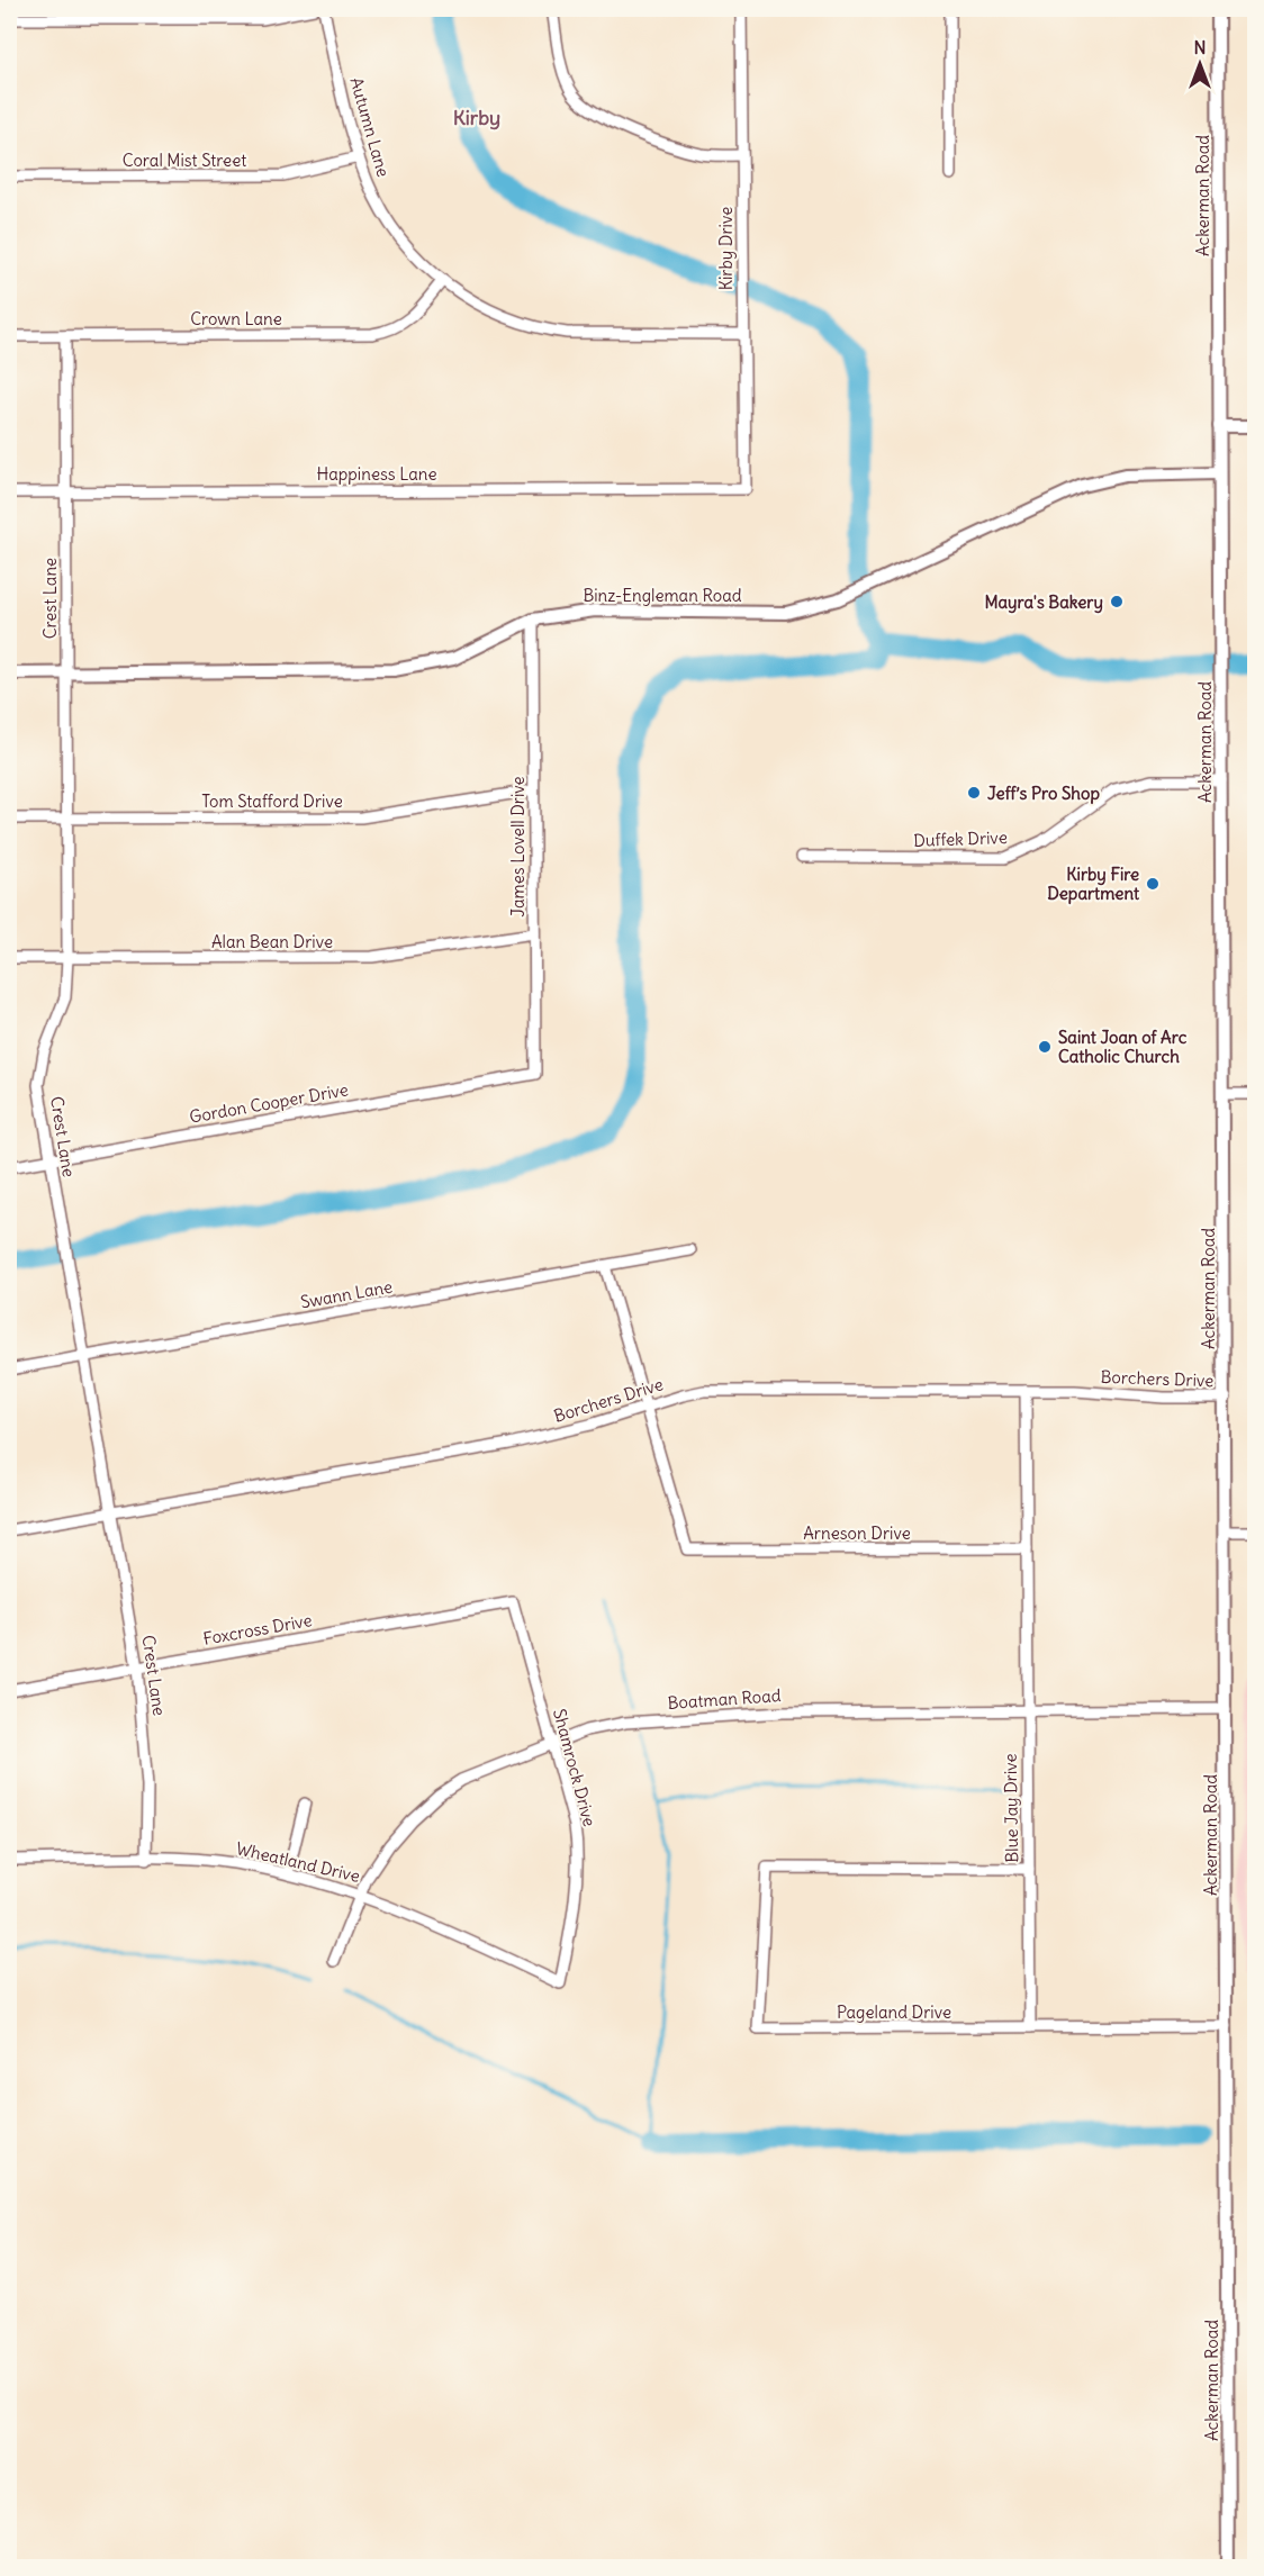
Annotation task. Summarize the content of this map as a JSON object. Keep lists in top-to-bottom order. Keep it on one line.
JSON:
{"streets":{"street":["Autumn Lane","Coral Mist Street","Ackerman Road","Kirby Drive","Crown Lane","Happiness Lane","Binz-Engleman Road","Crest Lane","Tom Stafford Drive","Duffek Drive","James Lovell Drive","Alan Bean Drive","Gordon Cooper Drive","Swann Lane","Borchers Drive","Arneson Drive","Foxcross Drive","Boatman Road","Shamrock Drive","Blue Jay Drive","Wheatland Drive","Pageland Drive"]},"crossings":[["Autumn Lane","Coral Mist Street"],["Autumn Lane","Kirby Drive"],["Autumn Lane","Crown Lane"],["Ackerman Road","Binz-Engleman Road"],["Ackerman Road","Duffek Drive"],["Ackerman Road","Borchers Drive"],["Ackerman Road","Boatman Road"],["Kirby Drive","Happiness Lane"],["Crown Lane","Crest Lane"],["Happiness Lane","Crest Lane"],["Binz-Engleman Road","Crest Lane"],["Binz-Engleman Road","James Lovell Drive"],["Crest Lane","Tom Stafford Drive"],["Crest Lane","Alan Bean Drive"],["Crest Lane","Gordon Cooper Drive"],["Crest Lane","Swann Lane"],["Crest Lane","Borchers Drive"],["Crest Lane","Foxcross Drive"],["Crest Lane","Wheatland Drive"],["Tom Stafford Drive","James Lovell Drive"],["James Lovell Drive","Alan Bean Drive"],["James Lovell Drive","Gordon Cooper Drive"],["Borchers Drive","Arneson Drive"],["Borchers Drive","Blue Jay Drive"],["Arneson Drive","Blue Jay Drive"],["Foxcross Drive","Shamrock Drive"],["Boatman Road","Shamrock Drive"],["Boatman Road","Blue Jay Drive"],["Boatman Road","Wheatland Drive"],["Shamrock Drive","Wheatland Drive"],["Blue Jay Drive","Pageland Drive"]],"districts":["Kirby"],"places":["Mayra's Bakery","Jeff’s Pro Shop","Kirby Fire Department","Saint Joan of Arc Catholic Church"],"north":"top"}
